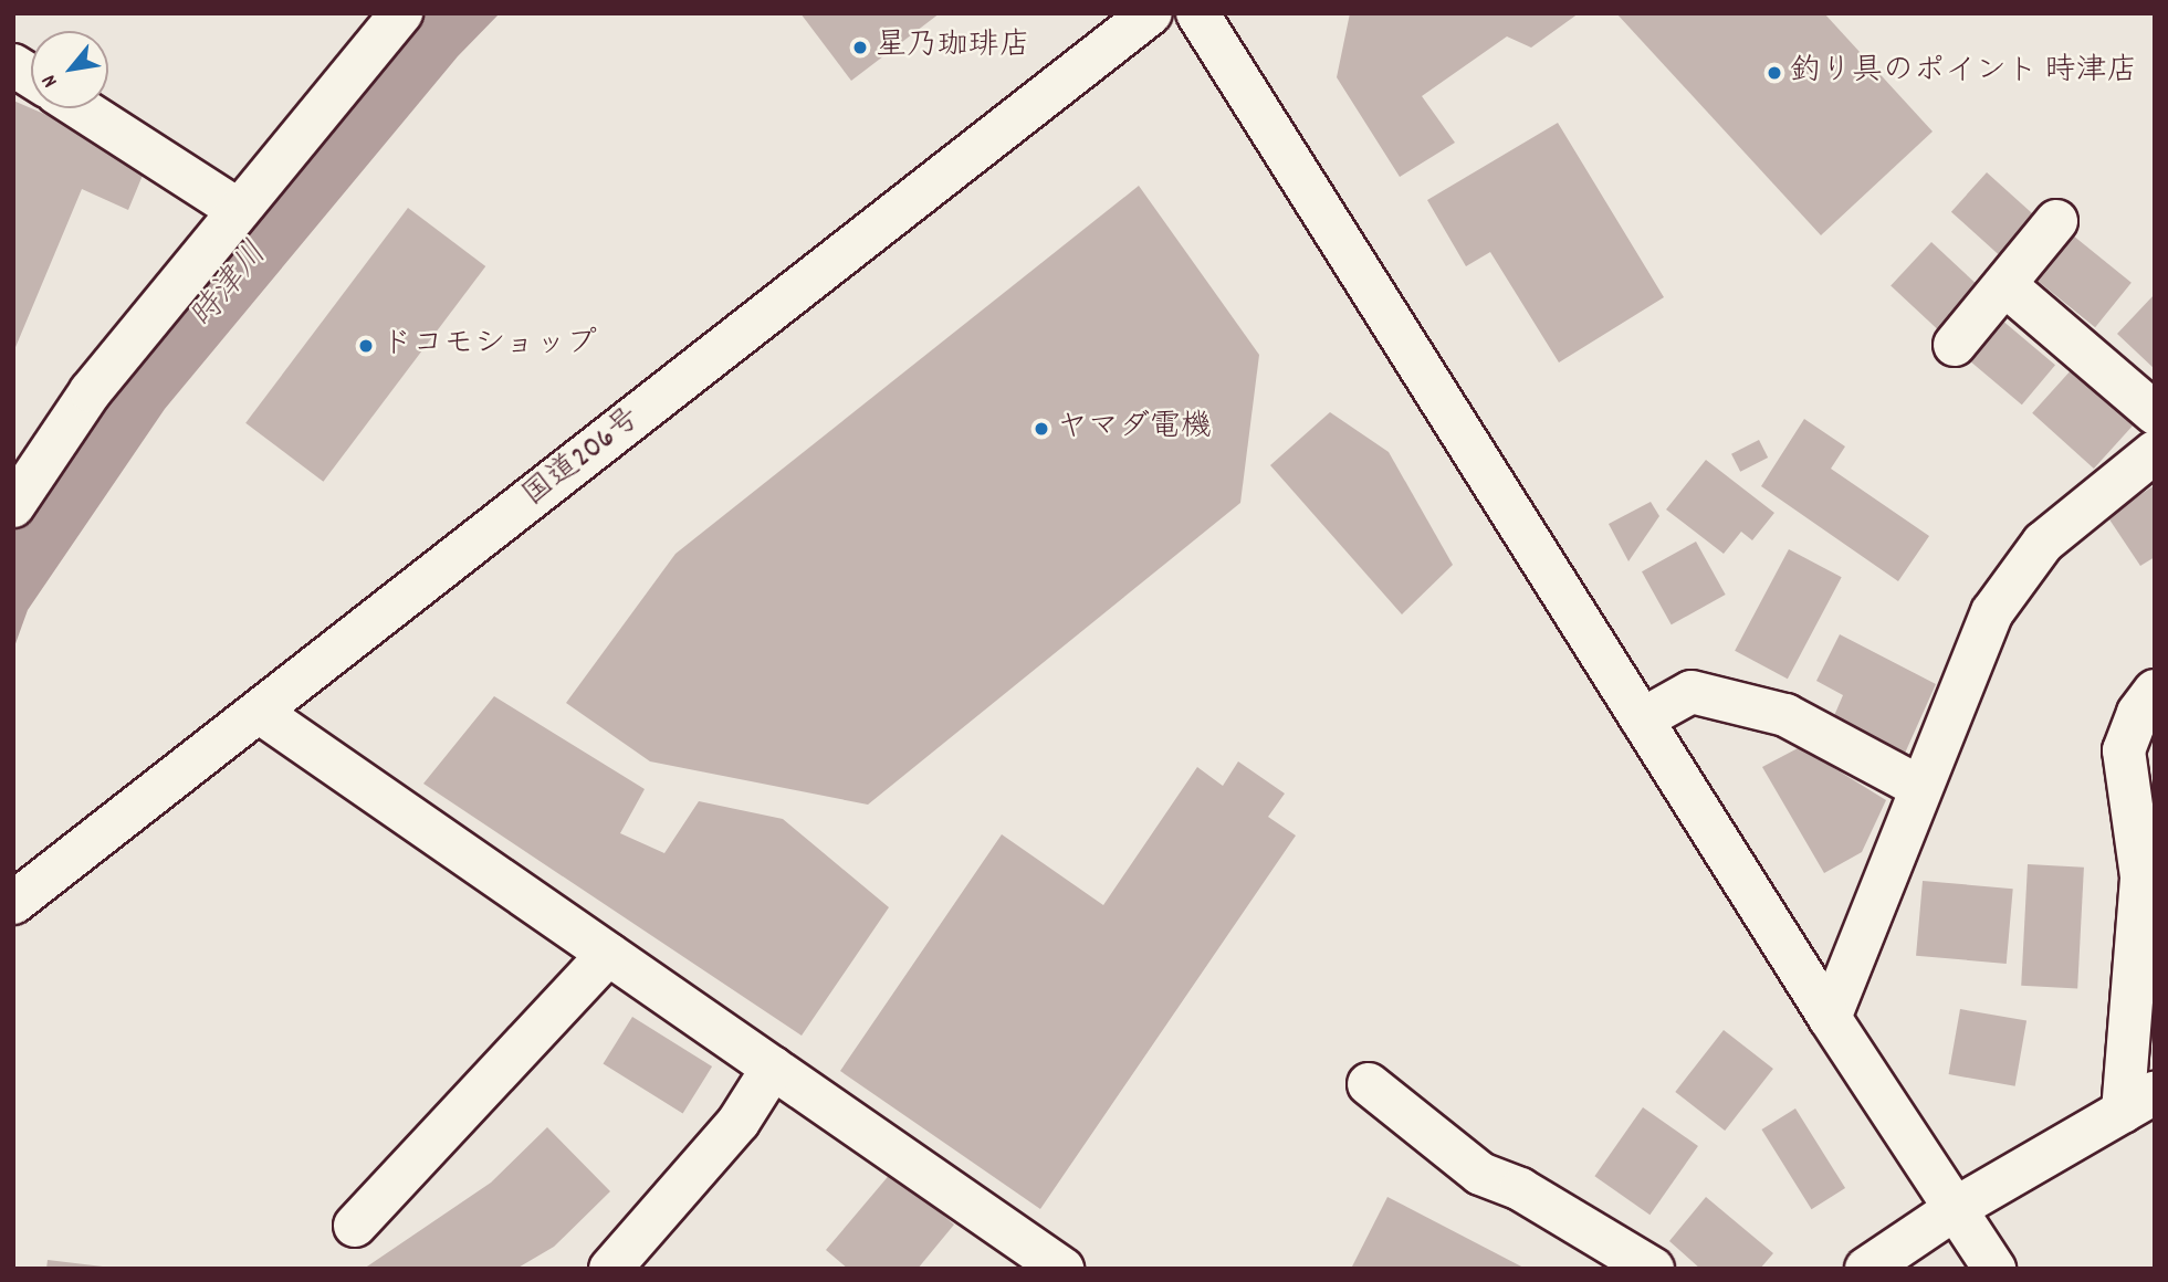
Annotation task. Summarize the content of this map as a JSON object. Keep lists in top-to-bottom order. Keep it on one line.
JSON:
{"streets":{"main road":["国道206号"]},"water":["時津川"],"places":["星乃珈琲店","釣り具のポイント 時津店","ドコモショップ","ヤマダ電機"],"north":"bottom left"}
